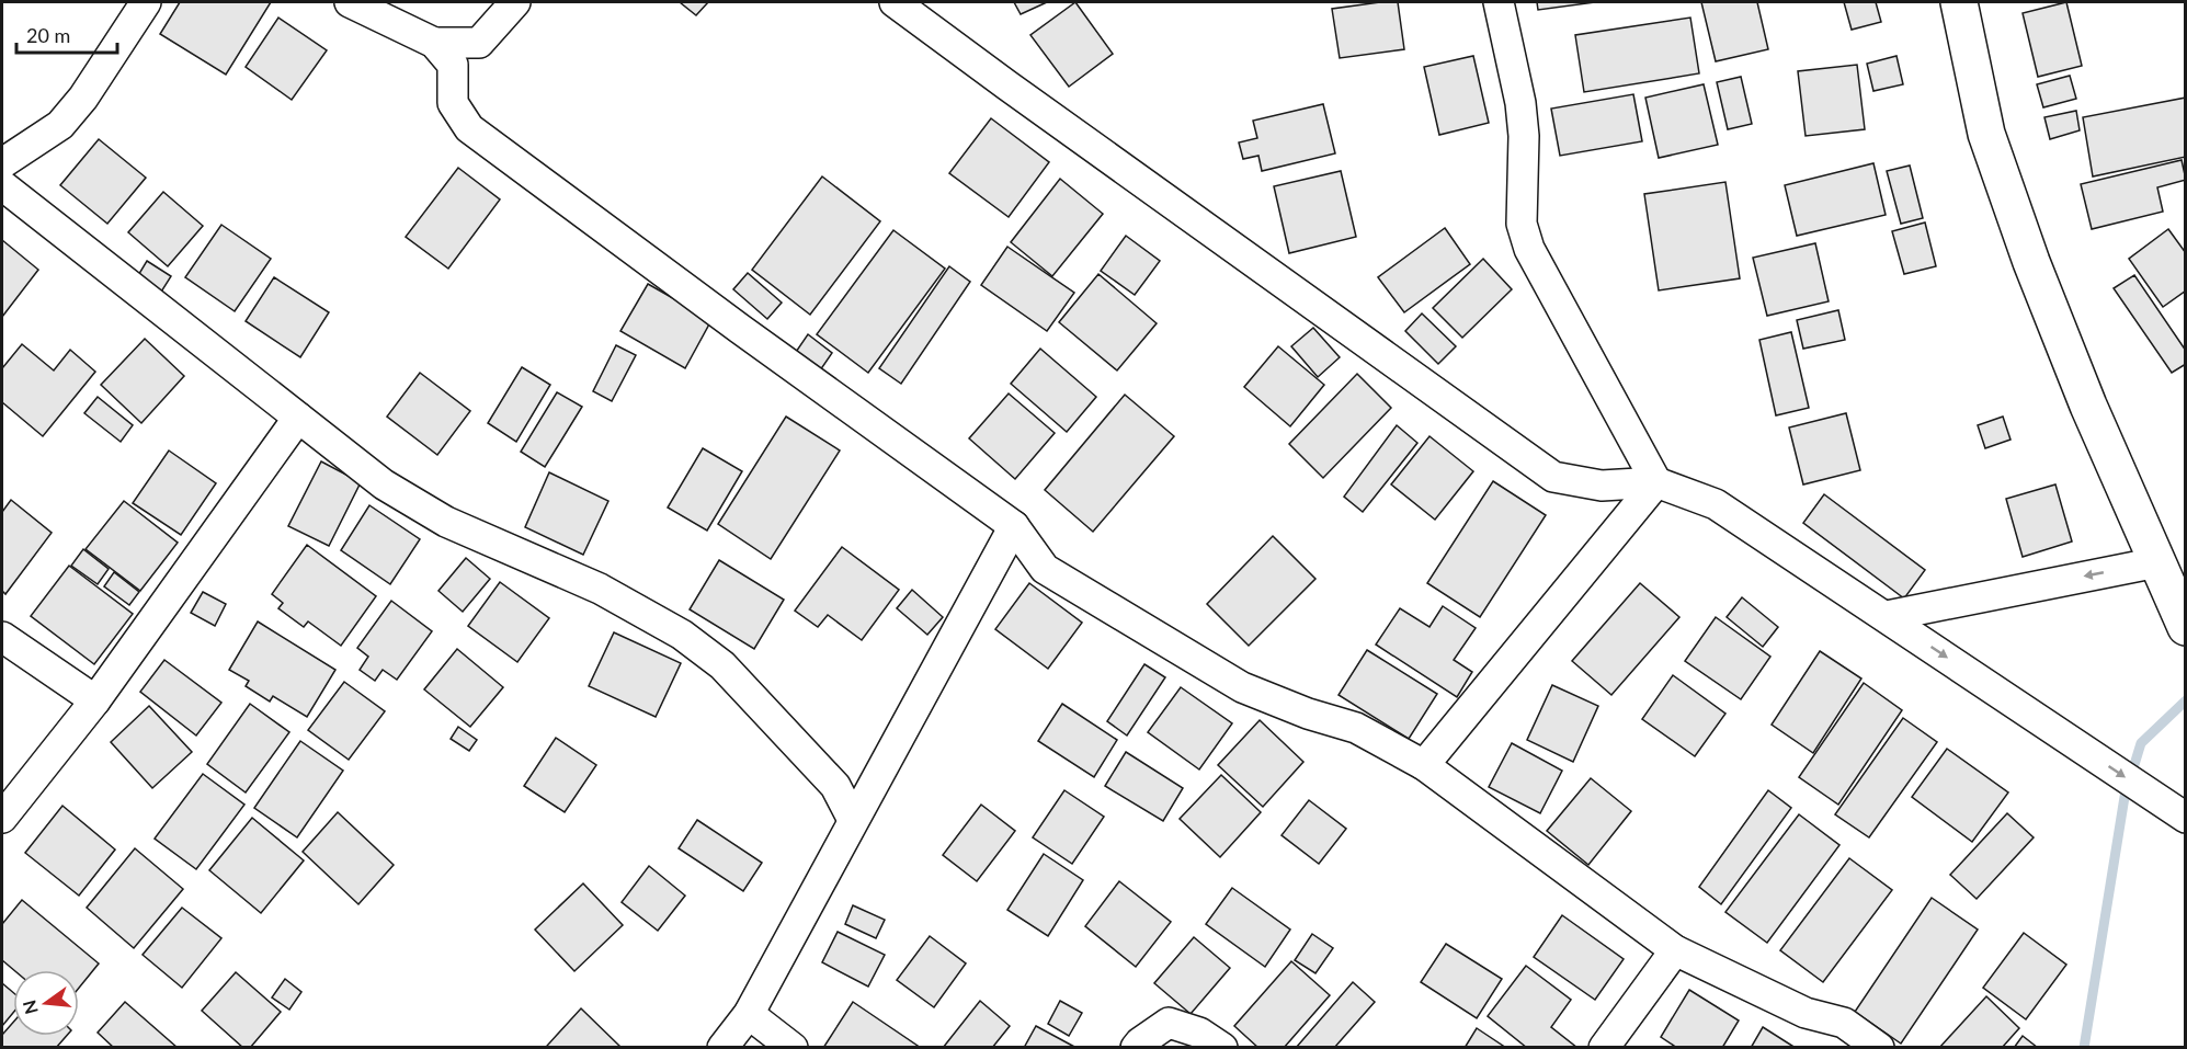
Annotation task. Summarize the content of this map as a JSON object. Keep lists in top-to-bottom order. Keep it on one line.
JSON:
{"scale_bar":"20 m","north":"left"}
